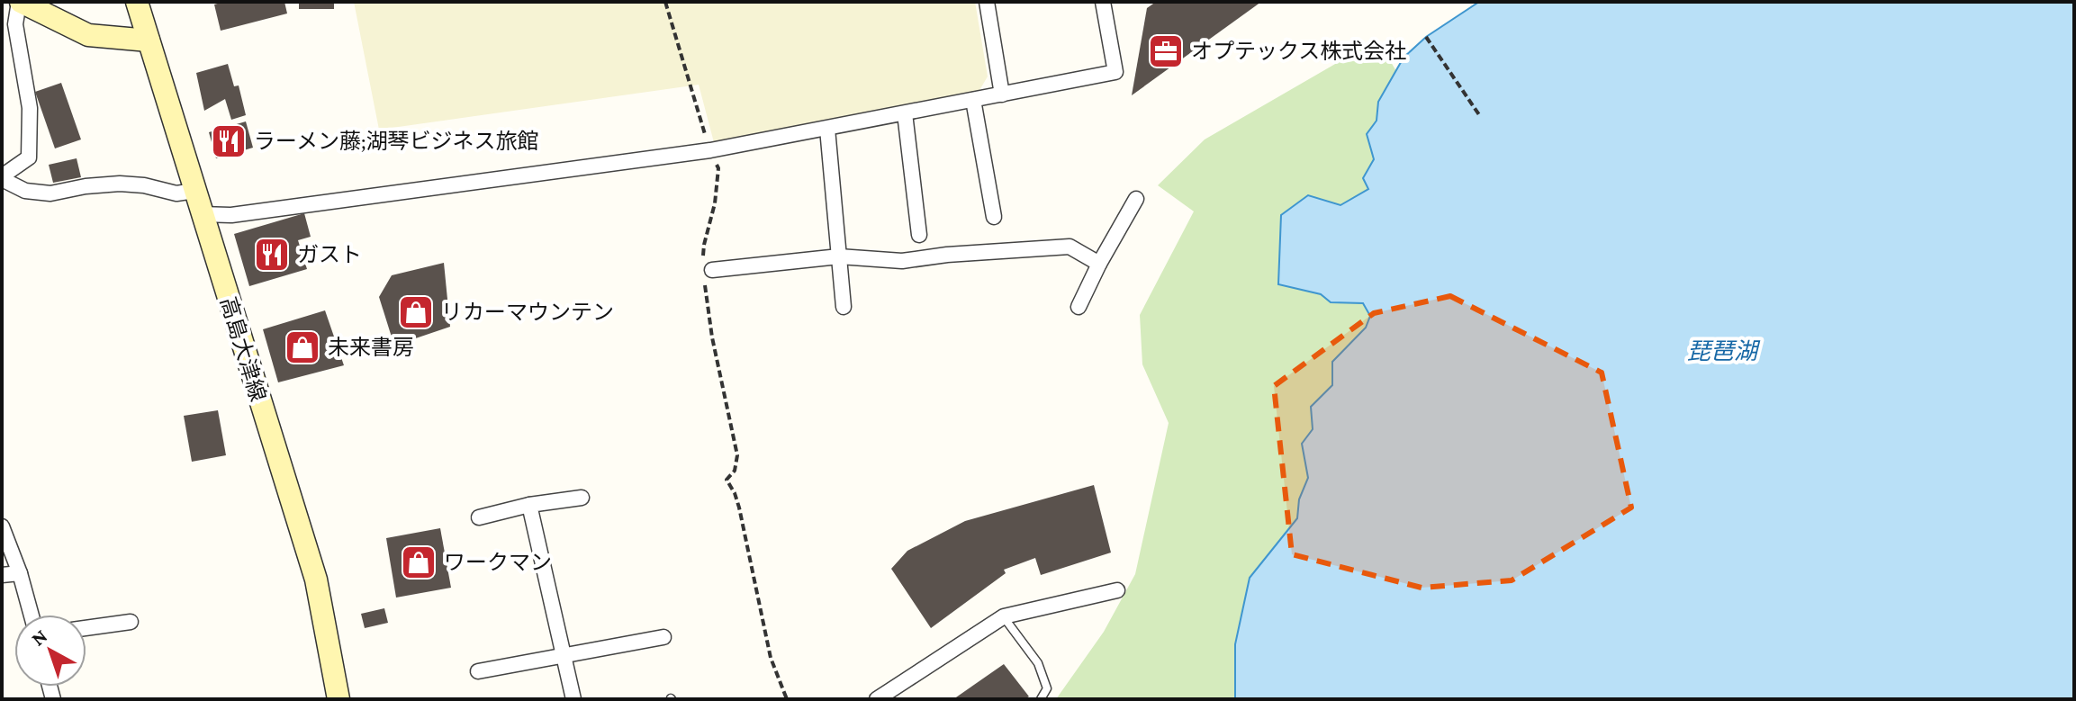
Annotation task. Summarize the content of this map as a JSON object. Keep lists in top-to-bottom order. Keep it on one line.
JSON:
{"streets":{"main road":["高島大津線"]},"water":["琵琶湖"],"places":{"office":["オプテックス株式会社"],"restaurant":["ラーメン藤;湖琴ビジネス旅館","ガスト"],"shop":["リカーマウンテン","未来書房","ワークマン"]},"north":"top left"}
